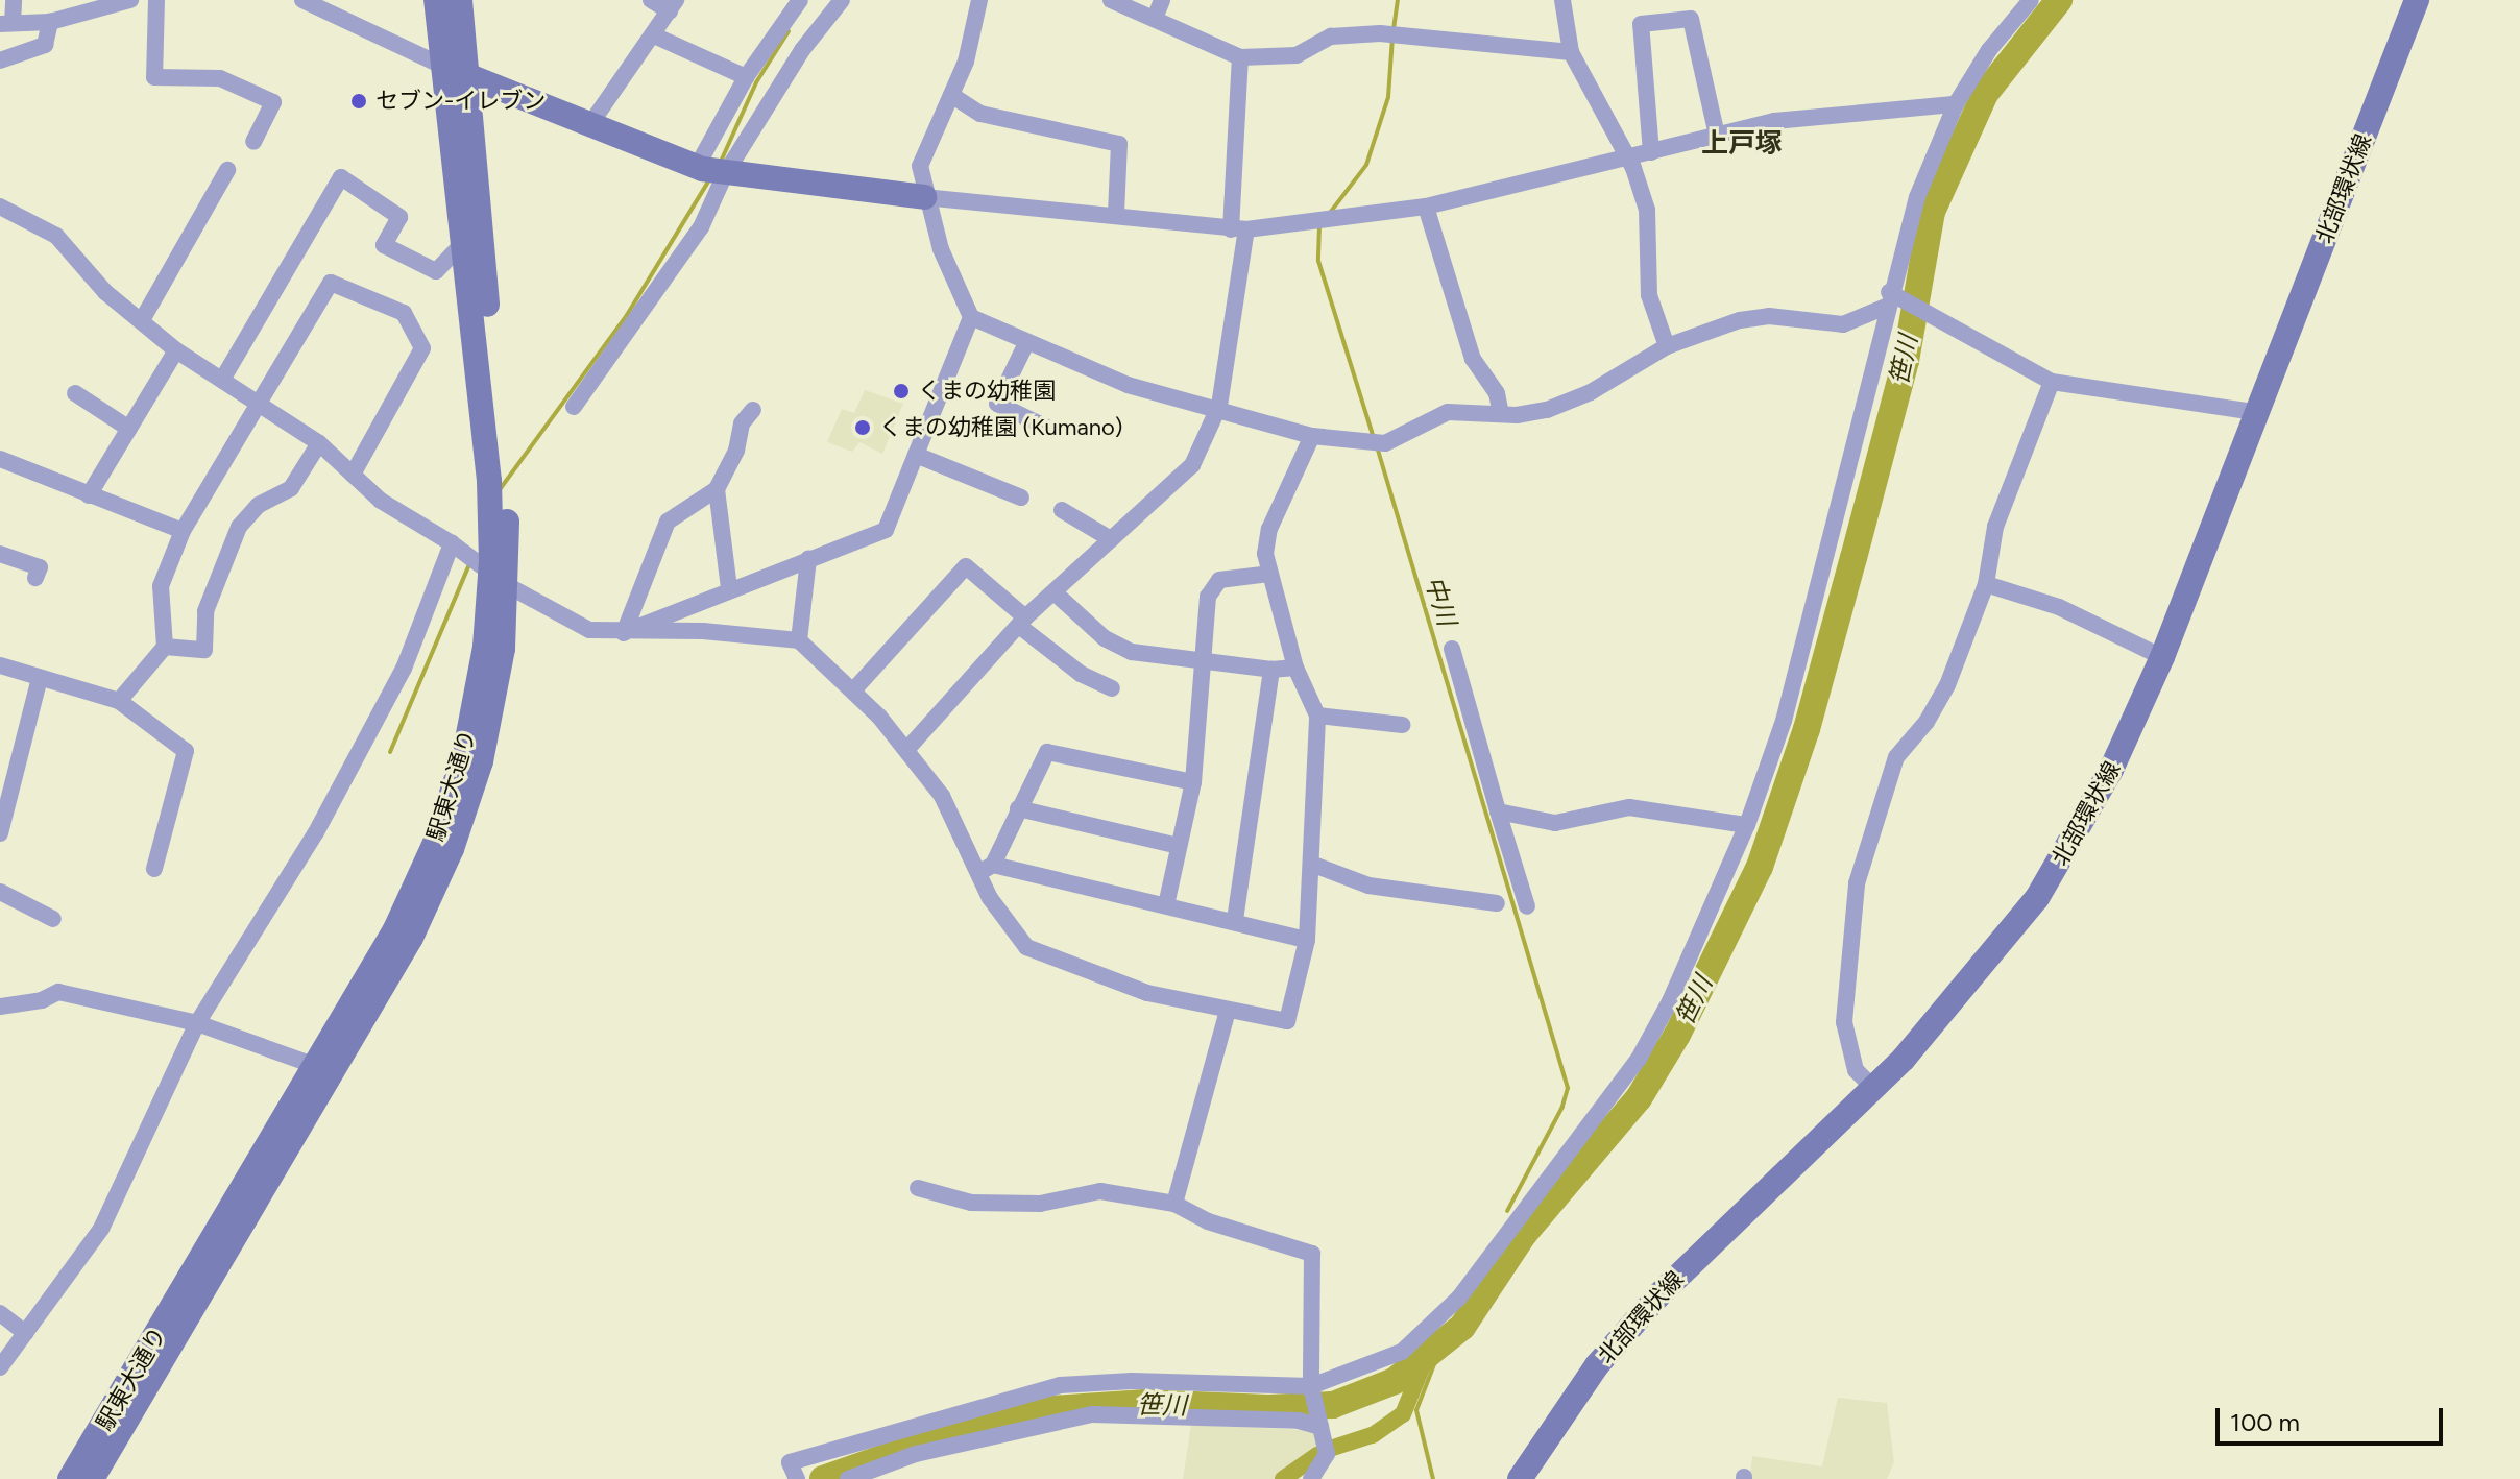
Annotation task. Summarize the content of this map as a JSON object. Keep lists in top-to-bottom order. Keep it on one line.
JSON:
{"streets":{"street":["北部環状線","駅東大通り"]},"districts":["上戸塚"],"water":["笹川","中川"],"places":["セブン-イレブン","くまの幼稚園","くまの幼稚園 (Kumano)"],"scale_bar":"100 m"}
